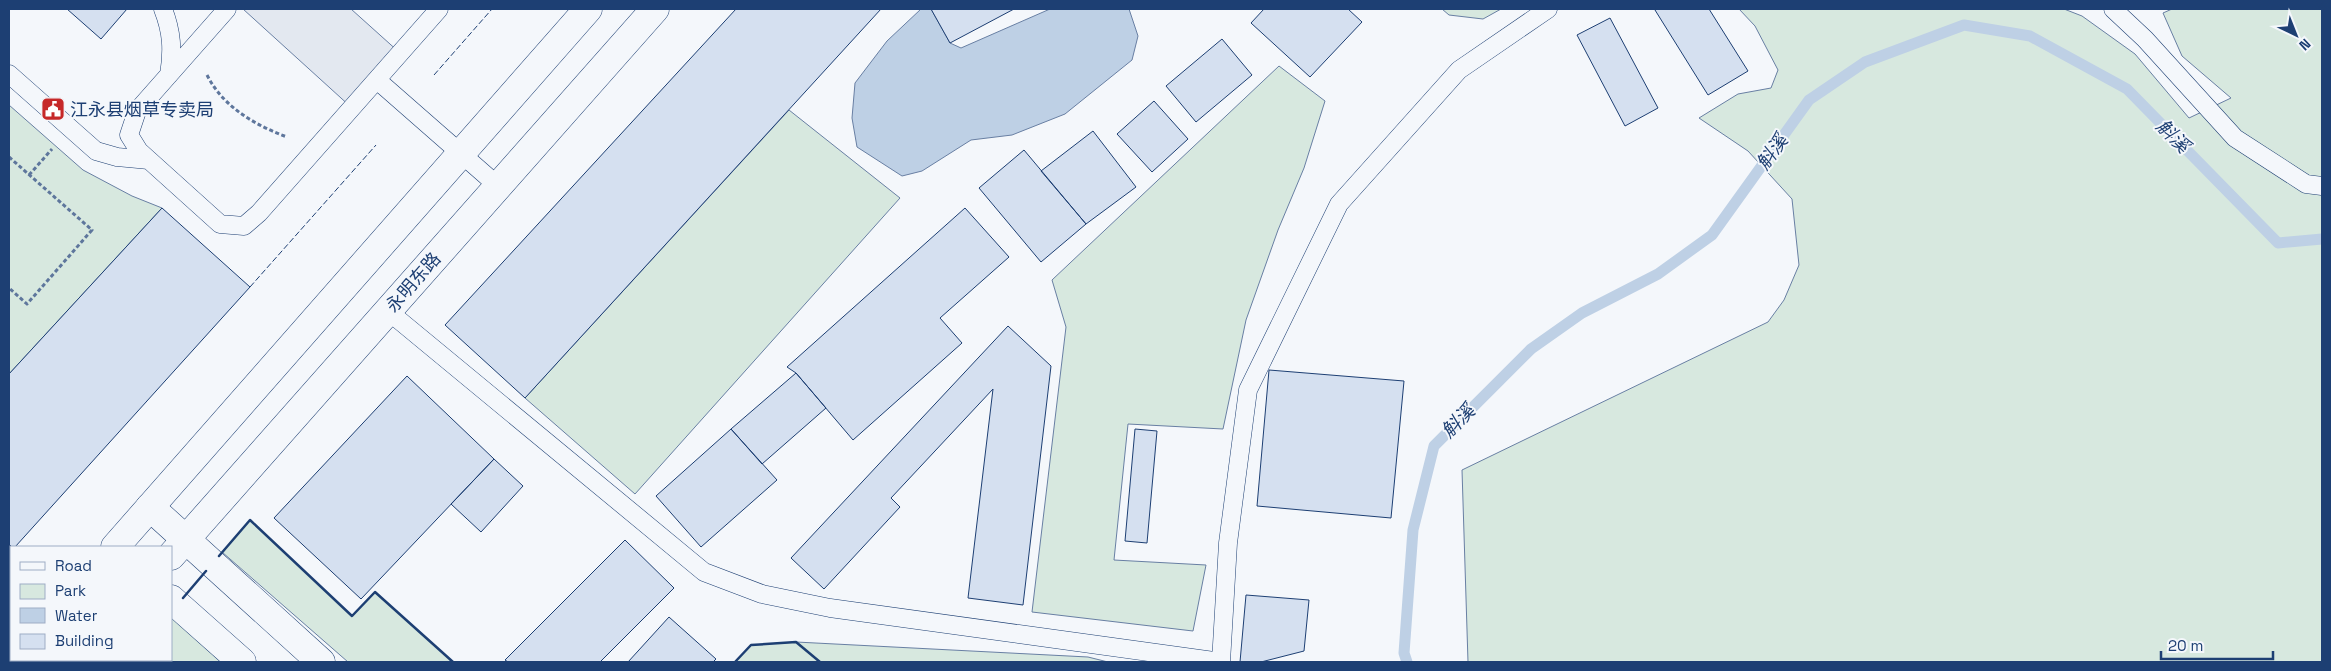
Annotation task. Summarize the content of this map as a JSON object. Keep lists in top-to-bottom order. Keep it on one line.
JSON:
{"streets":{"main road":["永明东路"]},"water":["斛溪"],"places":{"public building":["江永县烟草专卖局"]},"legend":["Road","Park","Water","Building"],"scale_bar":"20 m","north":"bottom right"}
